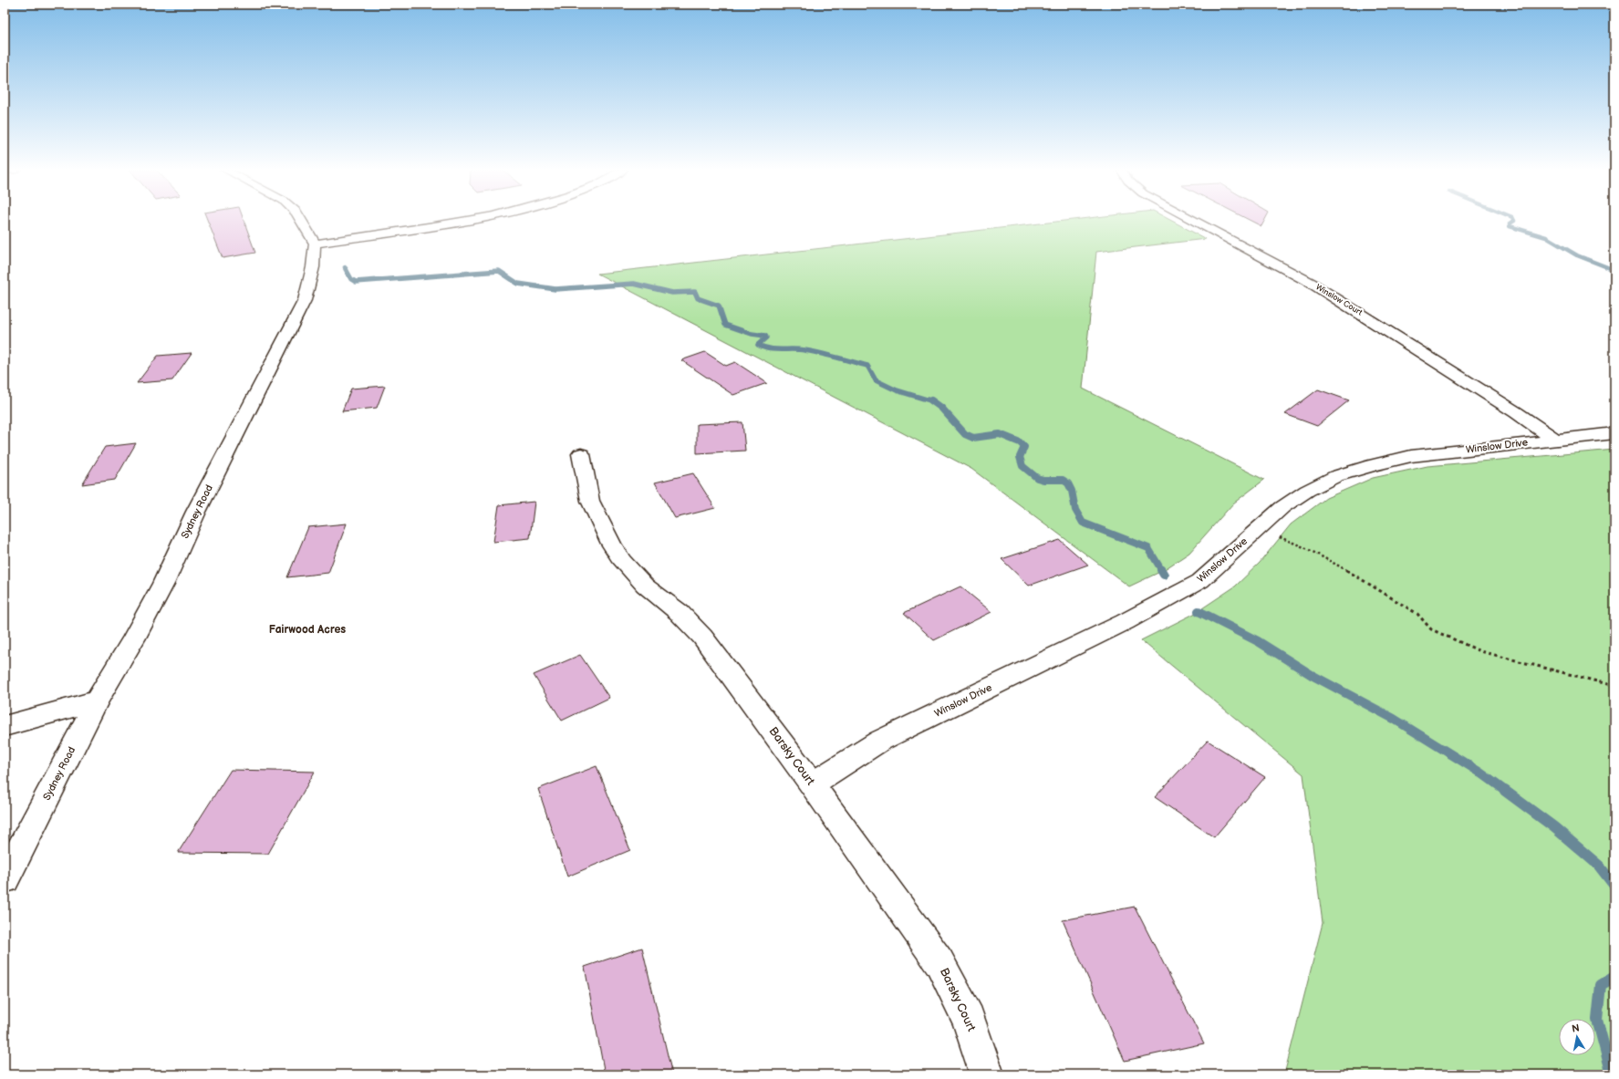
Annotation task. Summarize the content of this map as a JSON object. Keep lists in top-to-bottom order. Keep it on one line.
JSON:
{"streets":{"street":["Winslow Court","Winslow Drive","Sydney Road","Barsky Court"]},"crossings":[["Winslow Court","Winslow Drive"],["Winslow Drive","Barsky Court"]],"districts":["Fairwood Acres"],"north":"top"}
